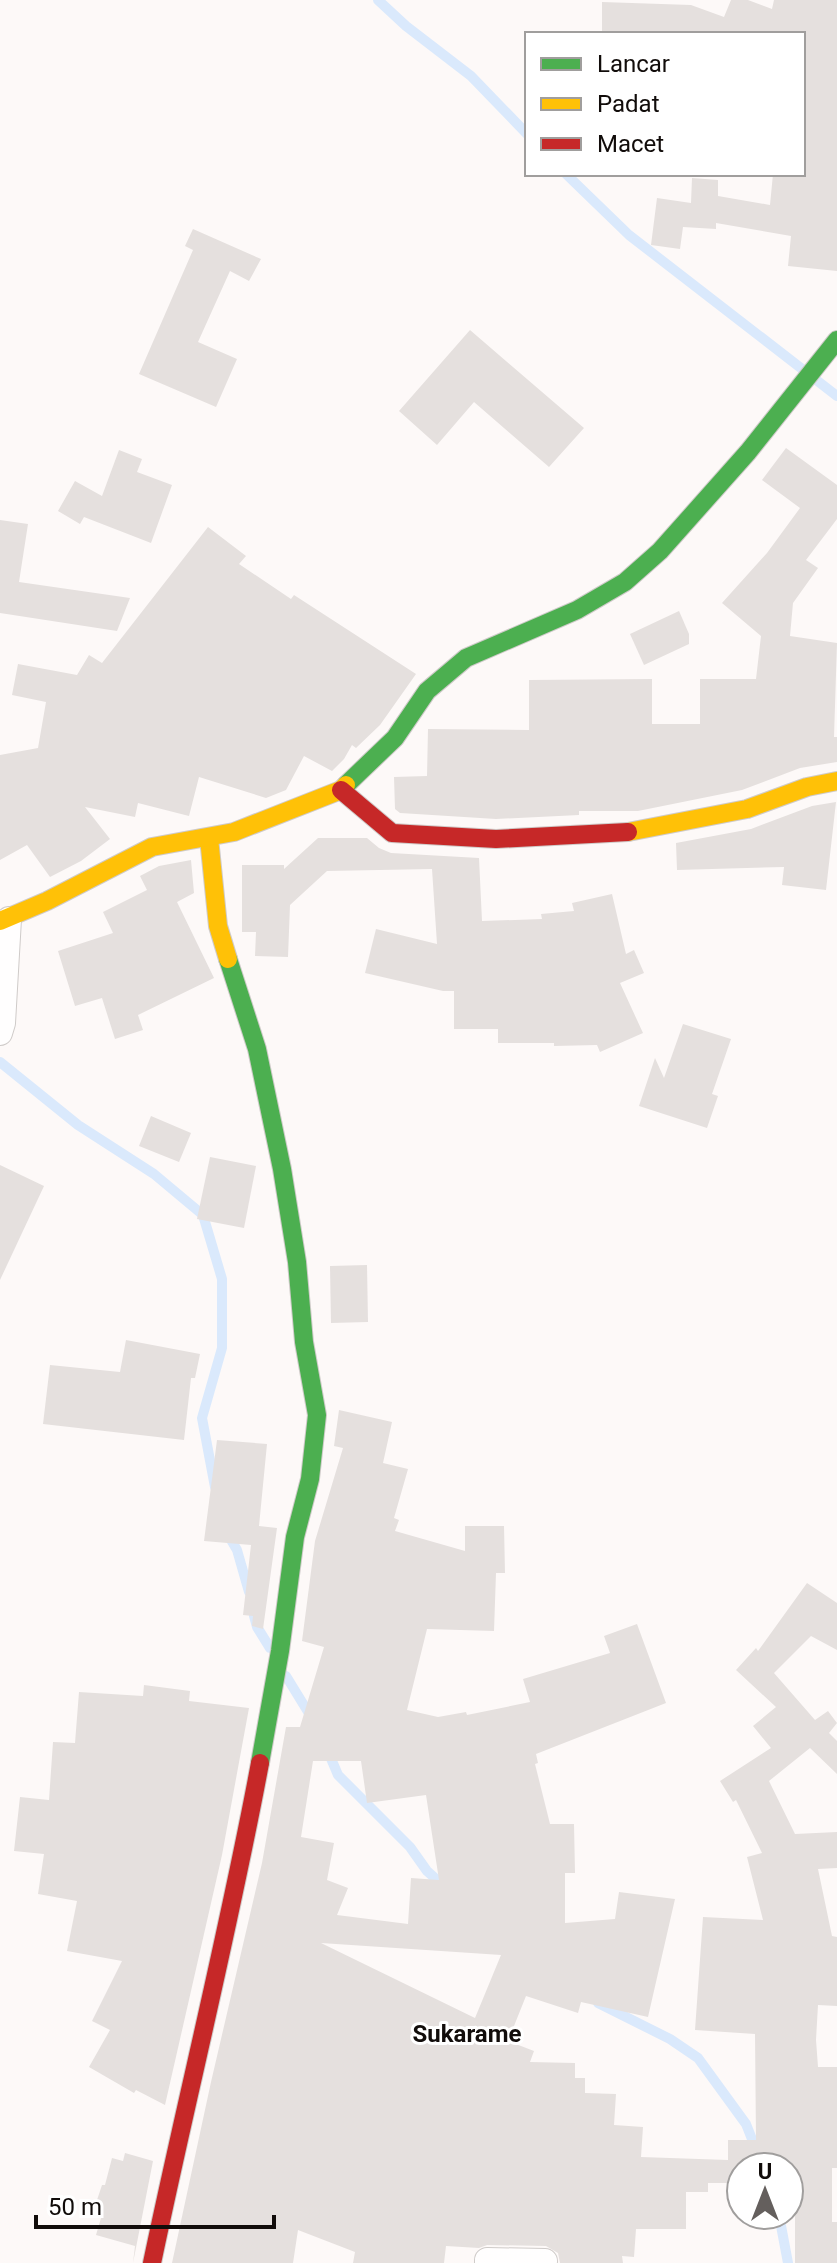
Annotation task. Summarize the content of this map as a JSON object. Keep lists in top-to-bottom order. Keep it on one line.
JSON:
{"districts":["Sukarame"],"legend":["Lancar","Padat","Macet"],"scale_bar":"50 m","north":"top"}
